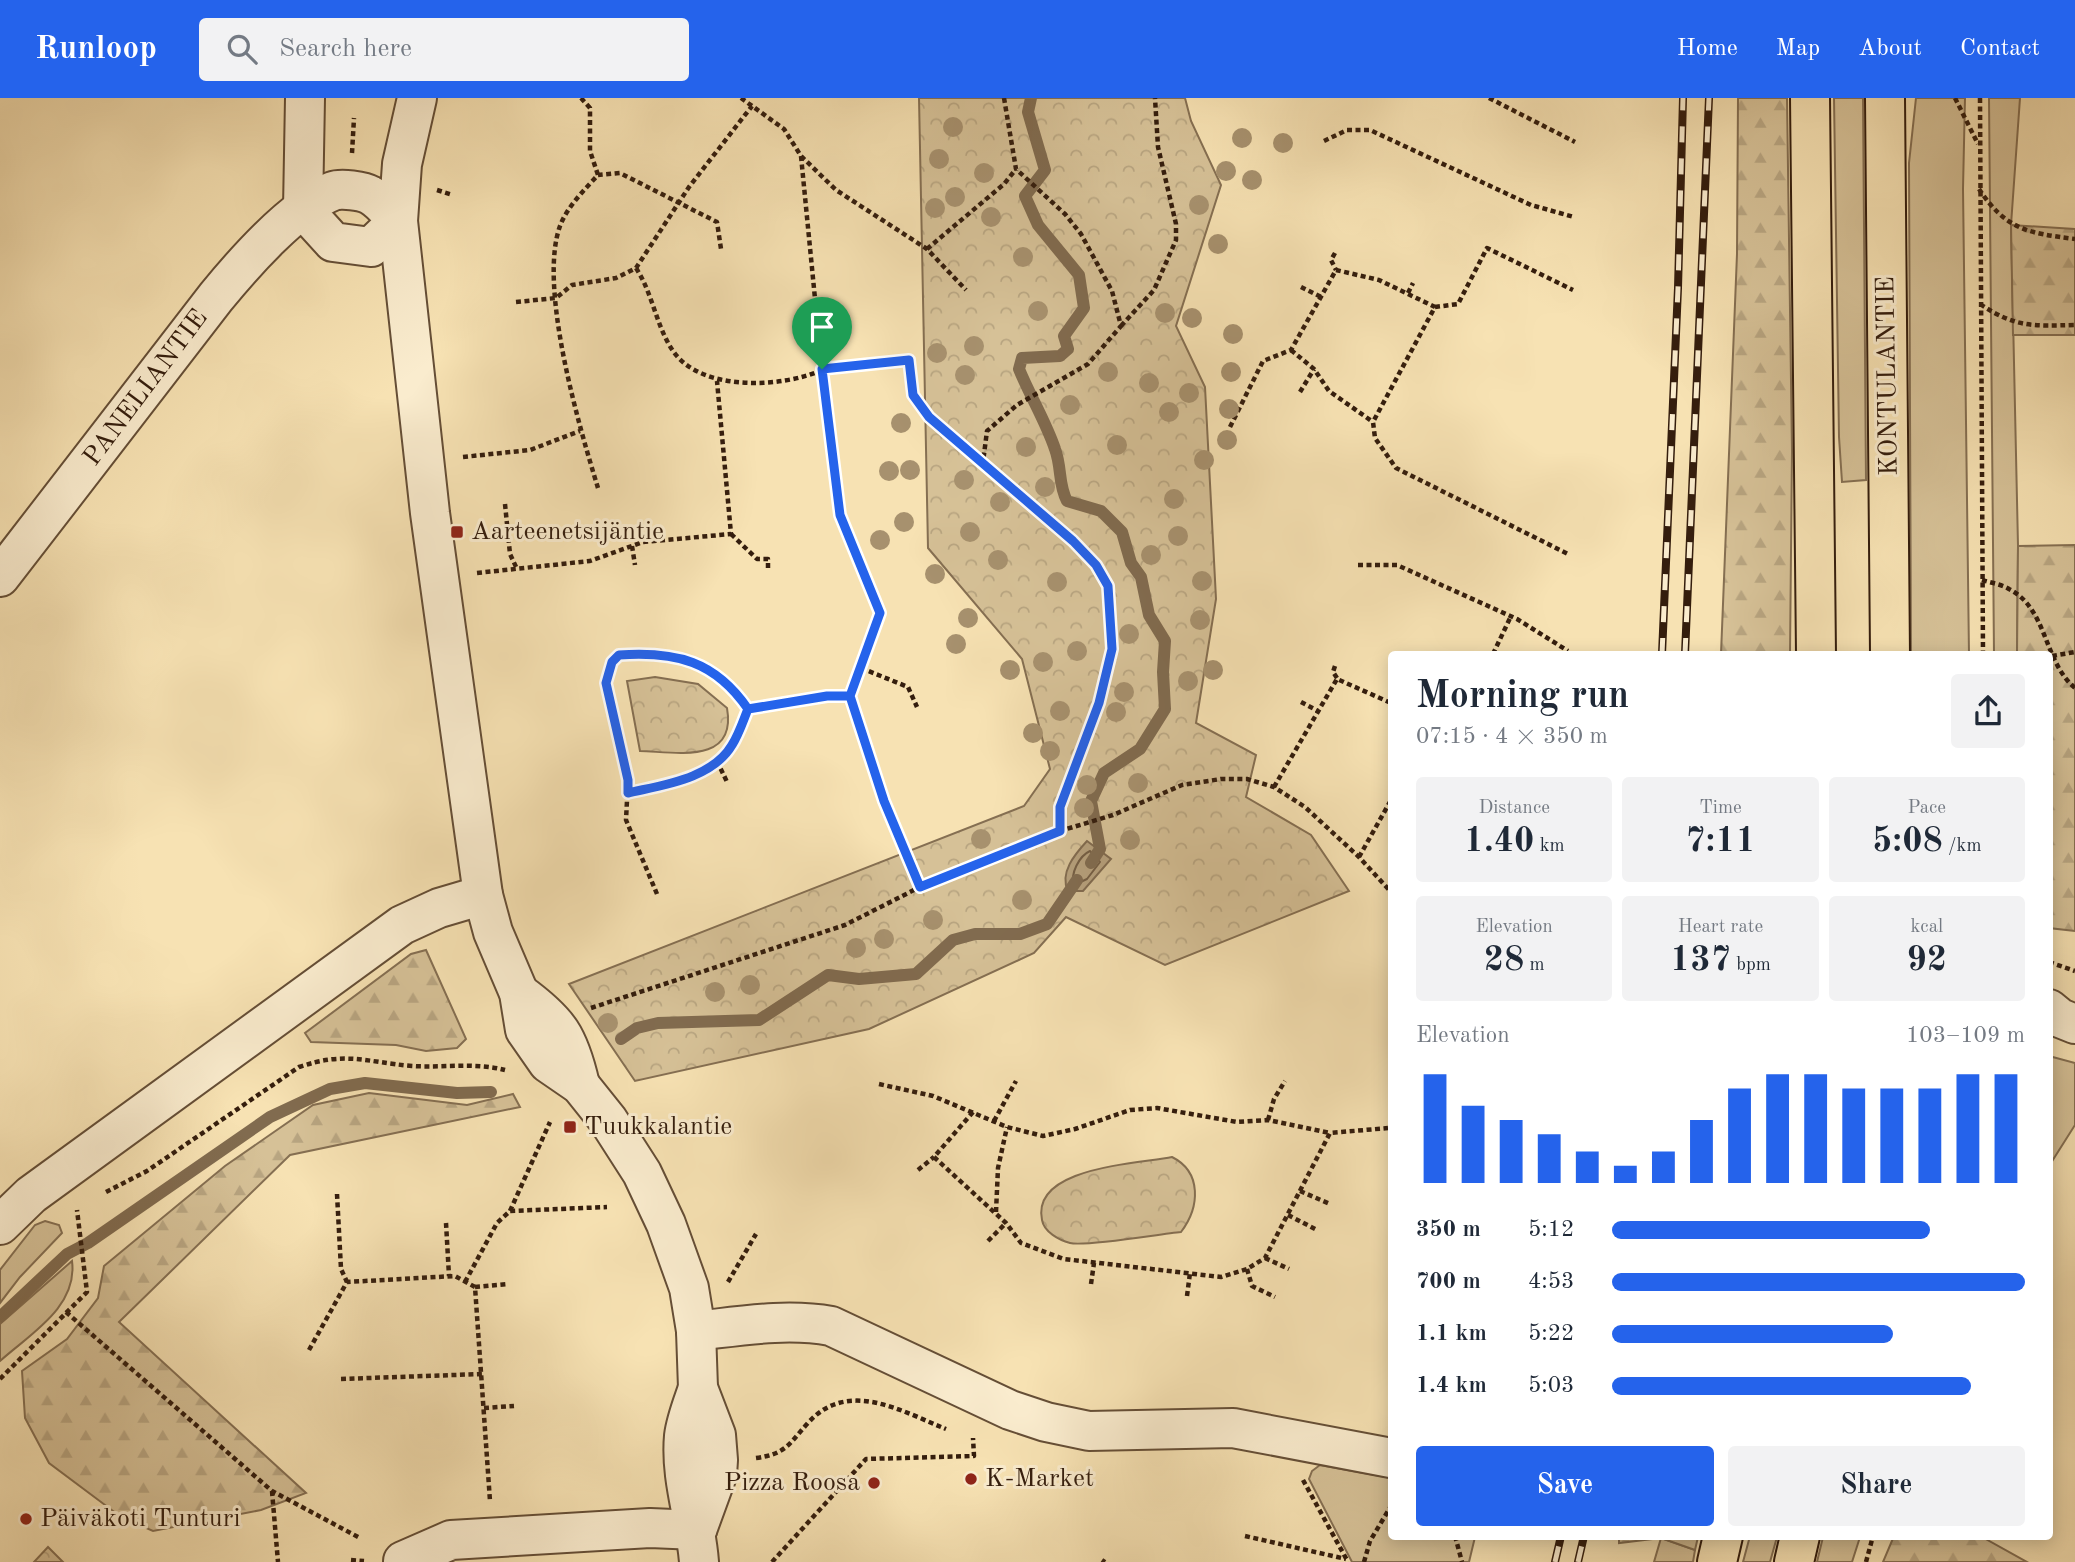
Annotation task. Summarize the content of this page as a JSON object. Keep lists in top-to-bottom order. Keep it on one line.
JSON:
{"streets":{"main road":["KONTULANTIE"],"street":["PANELIANTIE"]},"places":{"transit":["Aarteenetsijäntie","Tuukkalantie"],"other":["K-Market","Pizza Roosa","Päiväkoti Tunturi"]},"page":{"header":"Runloop","search":"Search here","nav":["Home","Map","About","Contact"],"heading":["Morning run","07:15 · 4 × 350 m"],"stats":[["Distance","1.40 km"],["Time","7:11"],["Pace","5:08 /km"],["Elevation","28 m"],["Heart rate","137 bpm"],["kcal","92"]],"chart":["Elevation","103–109 m"],"list":[{"name":"350 m","note":"5:12"},{"name":"700 m","note":"4:53"},{"name":"1.1 km","note":"5:22"},{"name":"1.4 km","note":"5:03"}],"buttons":["Save","Share"]}}
